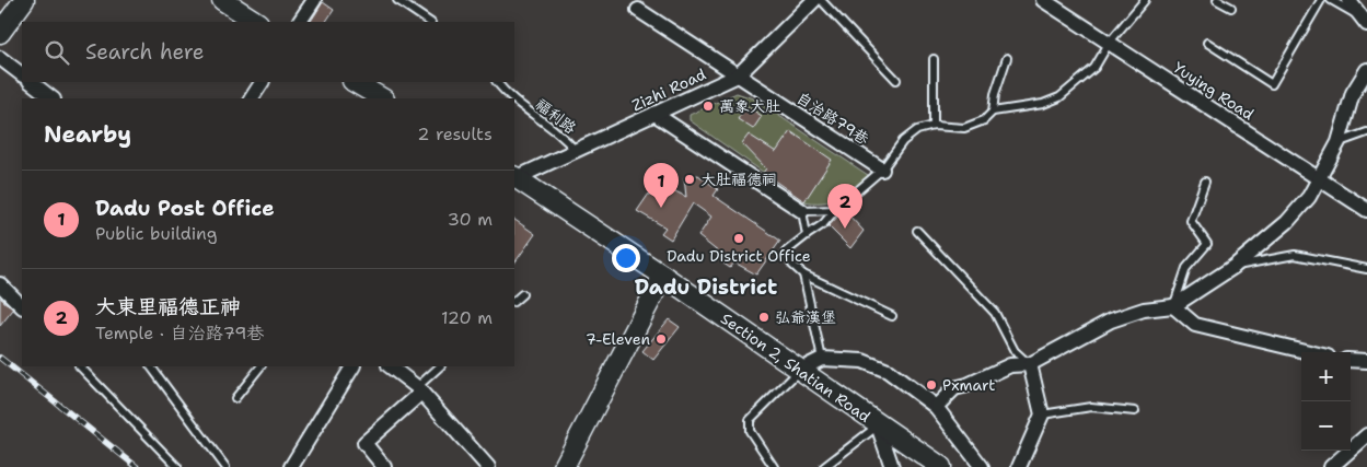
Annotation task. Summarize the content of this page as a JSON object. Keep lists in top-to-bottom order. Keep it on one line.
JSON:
{"streets":{"street":["Zizhi Road","Yuying Road","自治路79巷","Section 2, Shatian Road"],"lane":["福利路"]},"crossings":[["Zizhi Road","福利路"],["Zizhi Road","自治路79巷"],["Zizhi Road","Section 2, Shatian Road"]],"districts":["Dadu District"],"places":["萬象大肚","大肚福德祠","Dadu District Office","弘爺漢堡","7-Eleven","Pxmart"],"page":{"search":"Search here","heading":["Nearby","2 results"],"pins":["1","2"],"list":[{"mark":"1","name":"Dadu Post Office","note":"Public building","value":"30 m"},{"mark":"2","name":"大東里福德正神","note":"Temple · 自治路79巷","value":"120 m"}],"map_buttons":["+","−"]}}
